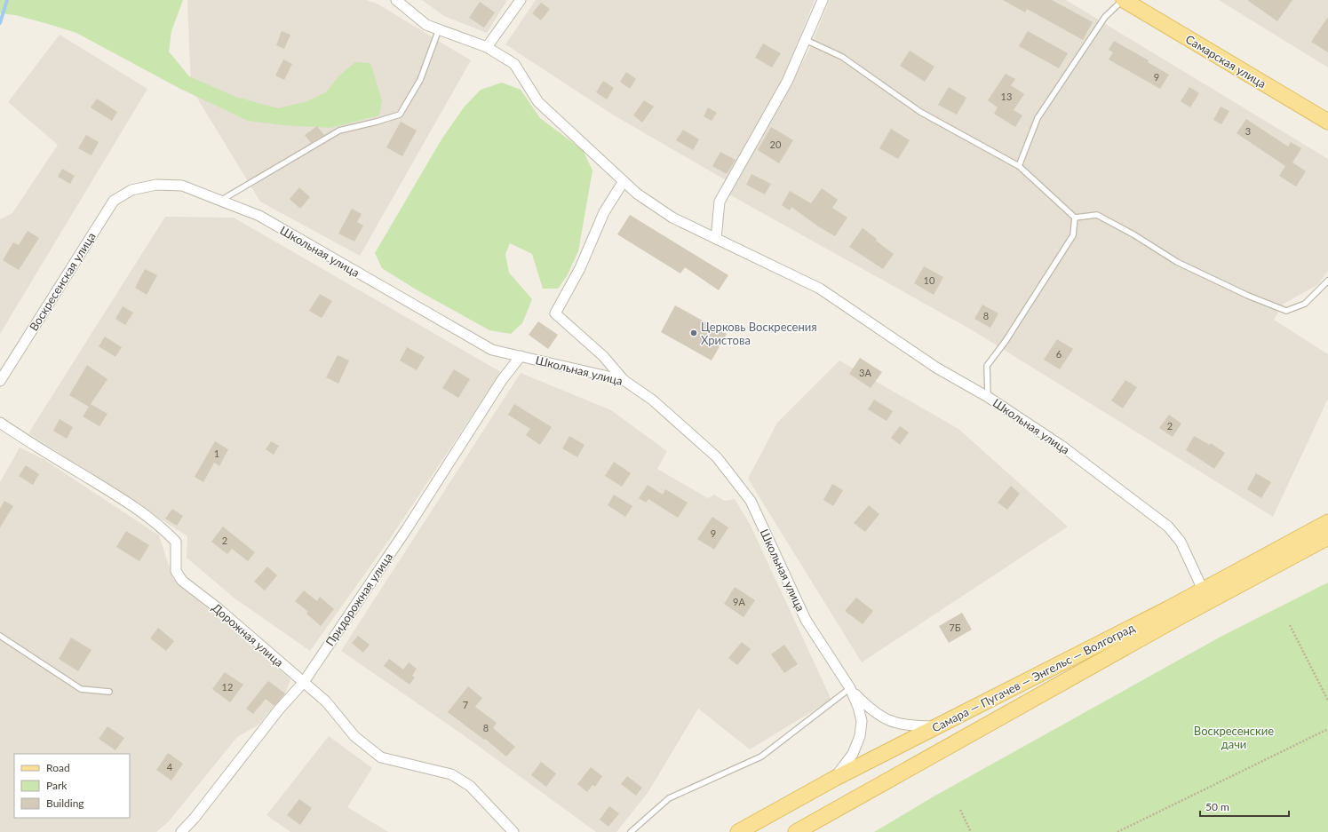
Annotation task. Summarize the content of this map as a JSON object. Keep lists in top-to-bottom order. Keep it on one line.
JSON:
{"streets":{"main road":["Самарская улица","Самара — Пугачев — Энгельс — Волгоград"],"street":["Школьная улица","Воскресенская улица","Придорожная улица","Дорожная улица"]},"crossings":[["Школьная улица","Воскресенская улица"],["Школьная улица","Придорожная улица"],["Школьная улица","Самара — Пугачев — Энгельс — Волгоград"],["Придорожная улица","Дорожная улица"]],"parks":["Воскресенские дачи"],"places":["Церковь Воскресения Христова"],"house_numbers":["9","13","3","20","10","8","6","3А","2","1","9","2","9А","7Б","12","7","8","4"],"legend":["Road","Park","Building"],"scale_bar":"50 m"}
